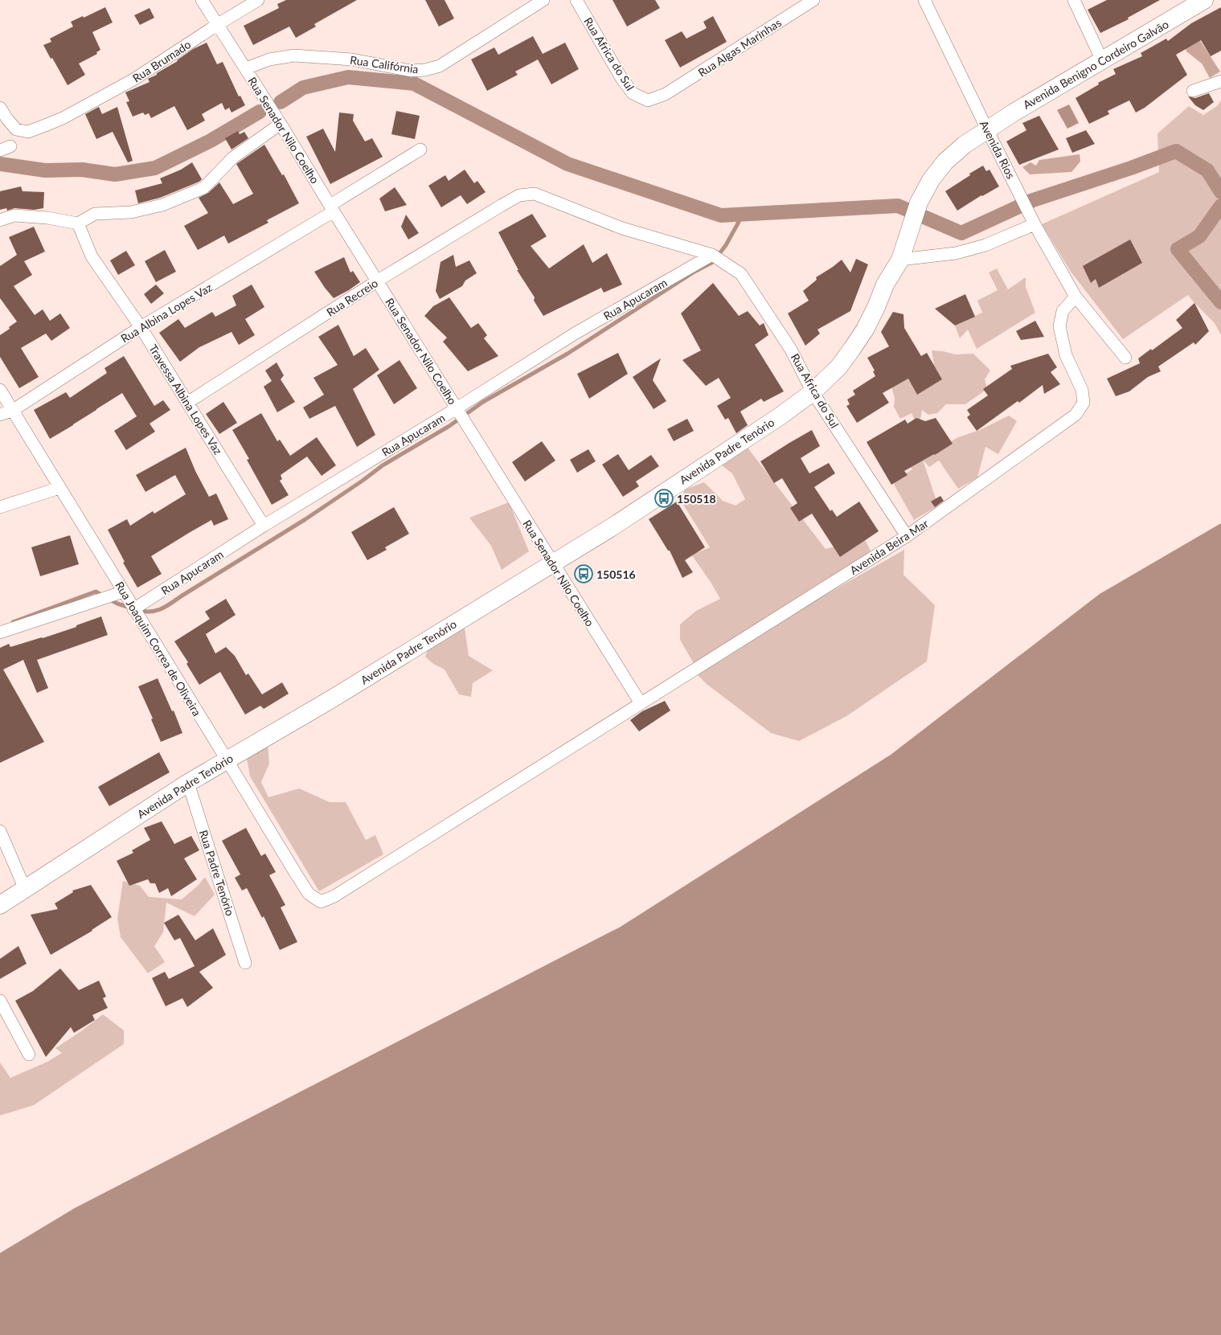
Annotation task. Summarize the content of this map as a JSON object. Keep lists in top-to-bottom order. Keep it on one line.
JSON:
{"streets":{"main road":["Avenida Benigno Cordeiro Galvão","Avenida Padre Tenório"],"street":["Rua Algas Marinhas","Rua Africa do Sul","Rua Brumado","Rua Califórnia","Rua Senador Nilo Coelho","Avenida Rios","Rua Recreio","Rua Apucaram","Rua Albina Lopes Vaz","Travessa Albina Lopes Vaz","Avenida Beira Mar","Rua Joaquim Correa de Oliveira","Rua Padre Tenório"]},"crossings":[["Rua Algas Marinhas","Rua Africa do Sul"],["Rua Africa do Sul","Rua Recreio"],["Rua Africa do Sul","Rua Apucaram"],["Rua Africa do Sul","Avenida Padre Tenório"],["Rua Africa do Sul","Avenida Beira Mar"],["Rua Brumado","Rua Senador Nilo Coelho"],["Rua Califórnia","Rua Senador Nilo Coelho"],["Avenida Benigno Cordeiro Galvão","Avenida Rios"],["Avenida Benigno Cordeiro Galvão","Avenida Padre Tenório"],["Rua Senador Nilo Coelho","Rua Recreio"],["Rua Senador Nilo Coelho","Rua Apucaram"],["Rua Senador Nilo Coelho","Rua Albina Lopes Vaz"],["Rua Senador Nilo Coelho","Avenida Padre Tenório"],["Rua Senador Nilo Coelho","Avenida Beira Mar"],["Avenida Rios","Avenida Beira Mar"],["Rua Recreio","Travessa Albina Lopes Vaz"],["Rua Apucaram","Travessa Albina Lopes Vaz"],["Rua Apucaram","Rua Joaquim Correa de Oliveira"],["Rua Albina Lopes Vaz","Travessa Albina Lopes Vaz"],["Rua Albina Lopes Vaz","Rua Joaquim Correa de Oliveira"],["Avenida Padre Tenório","Rua Joaquim Correa de Oliveira"],["Avenida Padre Tenório","Rua Padre Tenório"],["Avenida Beira Mar","Rua Joaquim Correa de Oliveira"]],"places":{"bus stop":["150518","150516"]}}
